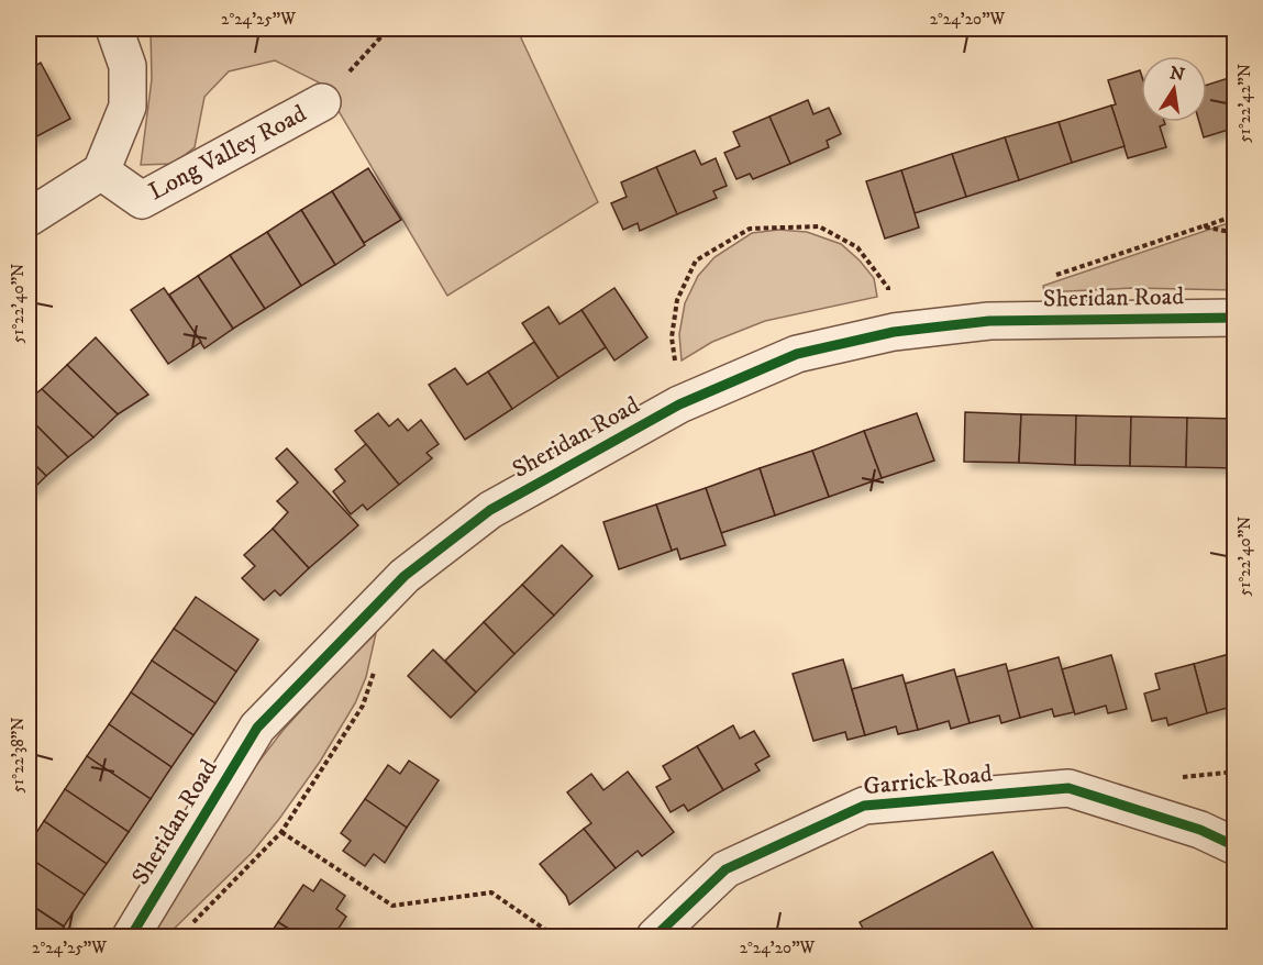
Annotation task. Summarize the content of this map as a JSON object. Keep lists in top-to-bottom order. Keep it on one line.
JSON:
{"streets":{"street":["Long Valley Road","Sheridan Road","Garrick Road"]},"north":"top","coordinates":["2°24'25\"W","2°24'20\"W","51°22'42\"N","51°22'40\"N","51°22'38\"N"]}
